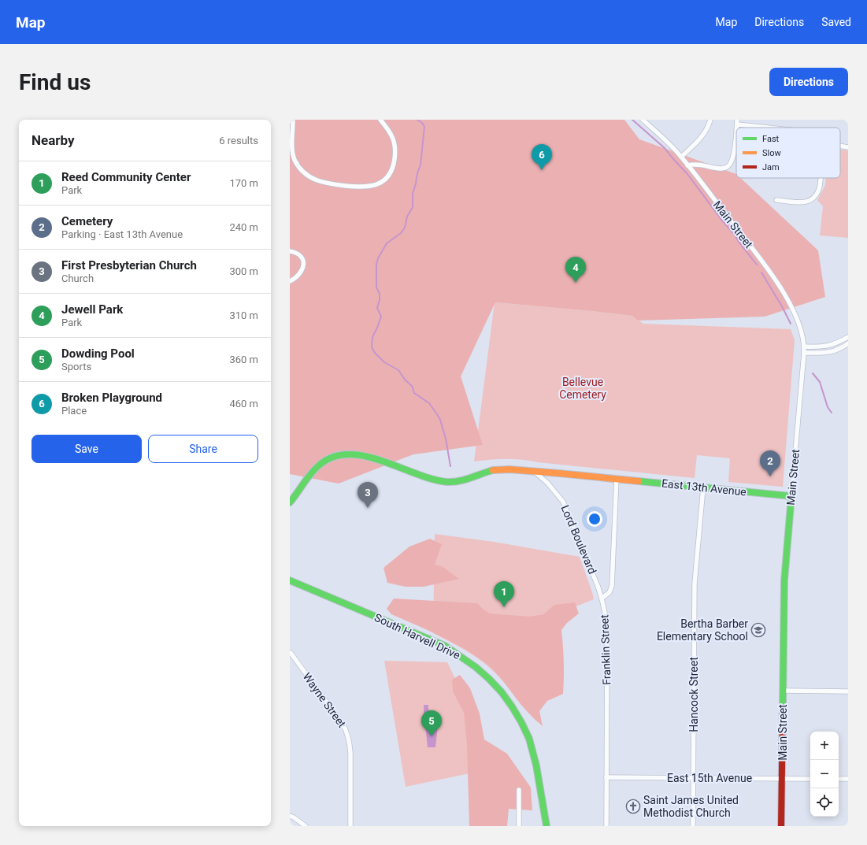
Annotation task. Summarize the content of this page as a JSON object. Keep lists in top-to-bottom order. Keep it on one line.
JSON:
{"streets":{"street":["Main Street","East 13th Avenue","Lord Boulevard","South Harvell Drive","Franklin Street","Hancock Street","Wayne Street","East 15th Avenue"]},"crossings":[["Main Street","East 13th Avenue"],["Main Street","East 15th Avenue"],["East 13th Avenue","Lord Boulevard"],["East 13th Avenue","Hancock Street"],["Lord Boulevard","Franklin Street"],["Franklin Street","East 15th Avenue"],["Hancock Street","East 15th Avenue"]],"parks":["Bellevue Cemetery"],"places":{"school or university":["Bertha Barber Elementary School"],"church":["Saint James United Methodist Church"]},"legend":["Fast","Slow","Jam"],"page":{"header":"Map","nav":["Map","Directions","Saved"],"buttons":["Directions",["Save","Share"]],"title":"Find us","heading":["Nearby","6 results"],"pins":["6","4","2","3","1","5"],"list":[{"mark":"1","name":"Reed Community Center","note":"Park","value":"170 m"},{"mark":"2","name":"Cemetery","note":"Parking · East 13th Avenue","value":"240 m"},{"mark":"3","name":"First Presbyterian Church","note":"Church","value":"300 m"},{"mark":"4","name":"Jewell Park","note":"Park","value":"310 m"},{"mark":"5","name":"Dowding Pool","note":"Sports","value":"360 m"},{"mark":"6","name":"Broken Playground","note":"Place","value":"460 m"}],"map_buttons":["+","−"]}}
